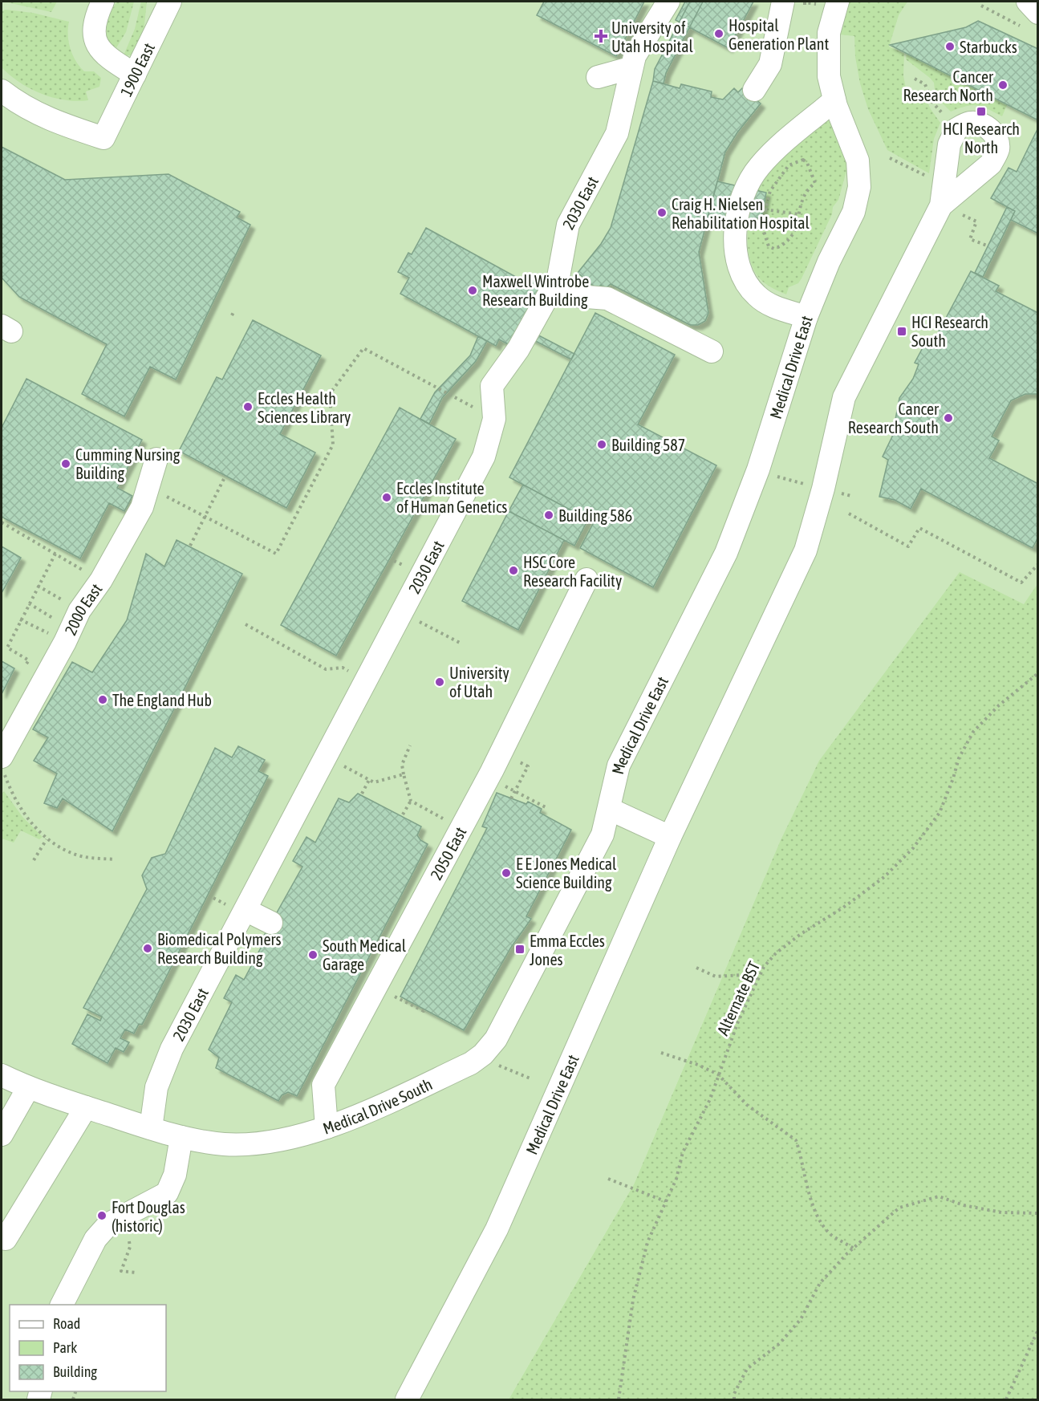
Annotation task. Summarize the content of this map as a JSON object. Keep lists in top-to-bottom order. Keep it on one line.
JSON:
{"streets":{"street":["1900 East","2030 East","Medical Drive East","2000 East","2050 East","Medical Drive South"],"path":["Alternate BST"]},"crossings":[["2030 East","Medical Drive South"],["Medical Drive East","Medical Drive South"],["2050 East","Medical Drive South"]],"places":{"other":["Hospital Generation Plant","Starbucks","Cancer Research North","Craig H. Nielsen Rehabilitation Hospital","Maxwell Wintrobe Research Building","Eccles Health Sciences Library","Cancer Research South","Building 587","Cumming Nursing Building","Eccles Institute of Human Genetics","Building 586","HSC Core Research Facility","University of Utah","The England Hub","E E Jones Medical Science Building","Biomedical Polymers Research Building","South Medical Garage","Fort Douglas (historic)"],"health":["University of Utah Hospital"],"transit":["HCI Research North","HCI Research South","Emma Eccles Jones"]},"legend":["Road","Park","Building"]}
